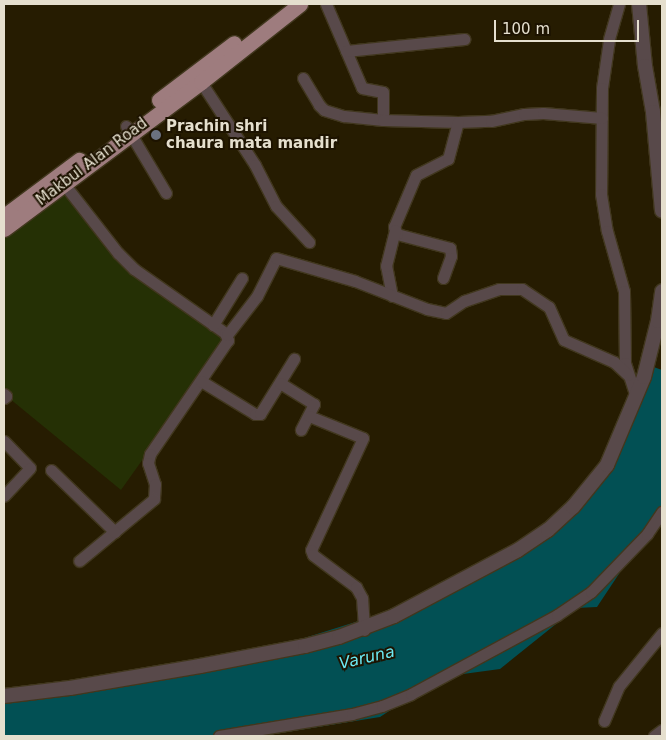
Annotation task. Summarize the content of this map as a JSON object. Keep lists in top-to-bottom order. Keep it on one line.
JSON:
{"streets":{"highway":["Makbul Alan Road"]},"water":["Varuna"],"places":["Prachin shri chaura mata mandir"],"scale_bar":"100 m"}
